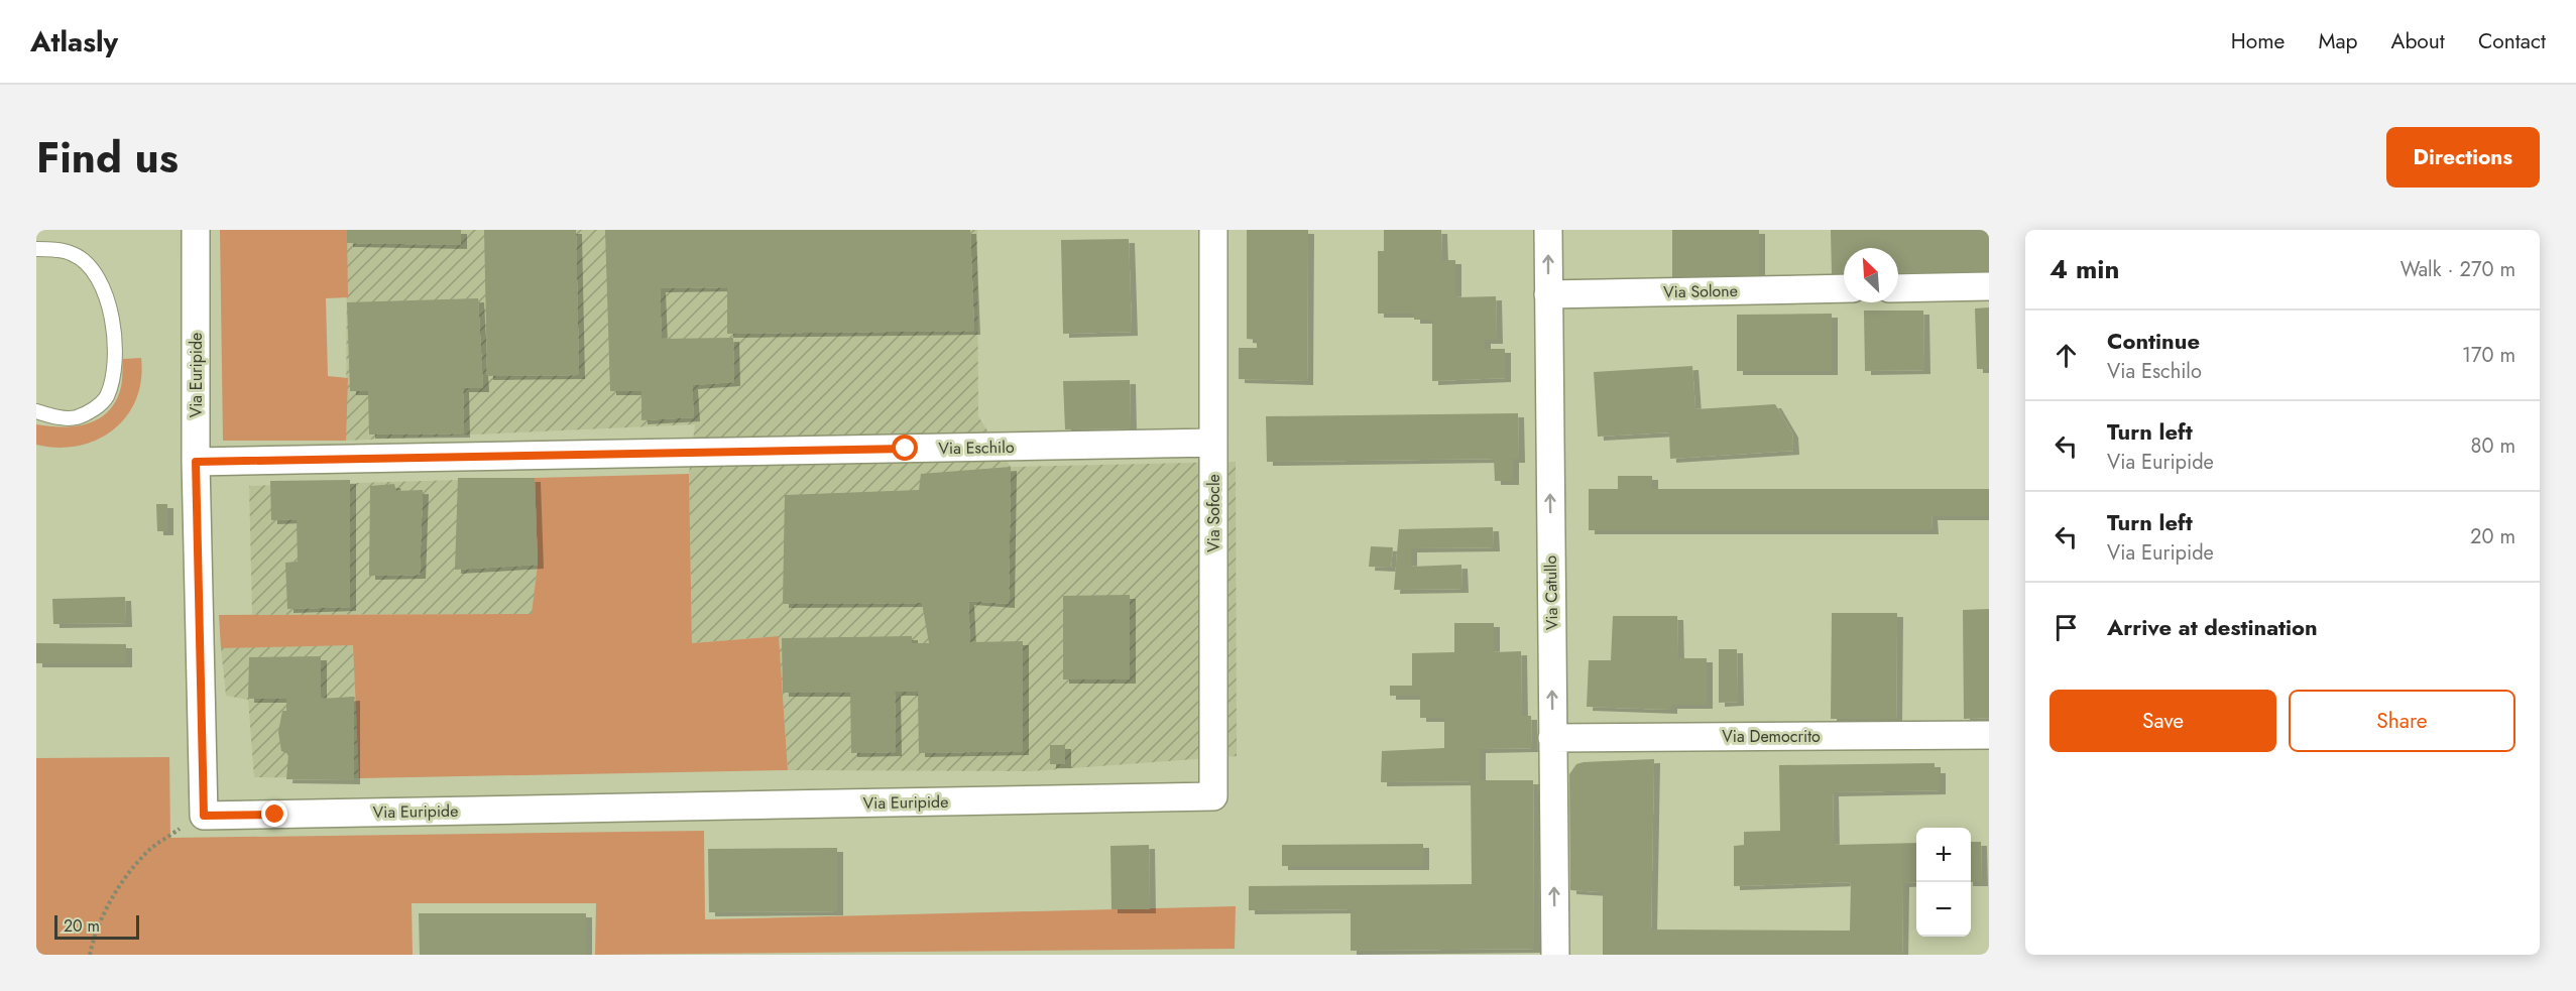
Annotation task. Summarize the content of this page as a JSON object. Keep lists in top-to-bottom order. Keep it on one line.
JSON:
{"streets":{"street":["Via Solone","Via Euripide","Via Eschilo","Via Sofocle","Via Catullo","Via Democrito"]},"crossings":[["Via Solone","Via Catullo"],["Via Euripide","Via Eschilo"],["Via Euripide","Via Sofocle"],["Via Eschilo","Via Sofocle"],["Via Catullo","Via Democrito"]],"one_way":["Via Catullo"],"scale_bar":"20 m","north":"top left","page":{"header":"Atlasly","nav":["Home","Map","About","Contact"],"title":"Find us","buttons":["Directions",["Save","Share"]],"heading":["4 min","Walk · 270 m"],"list":[["Continue","Via Eschilo","170 m"],["Turn left","Via Euripide","80 m"],["Turn left","Via Euripide","20 m"],"Arrive at destination"],"map_buttons":["+","−"],"scale":"20 m"}}
